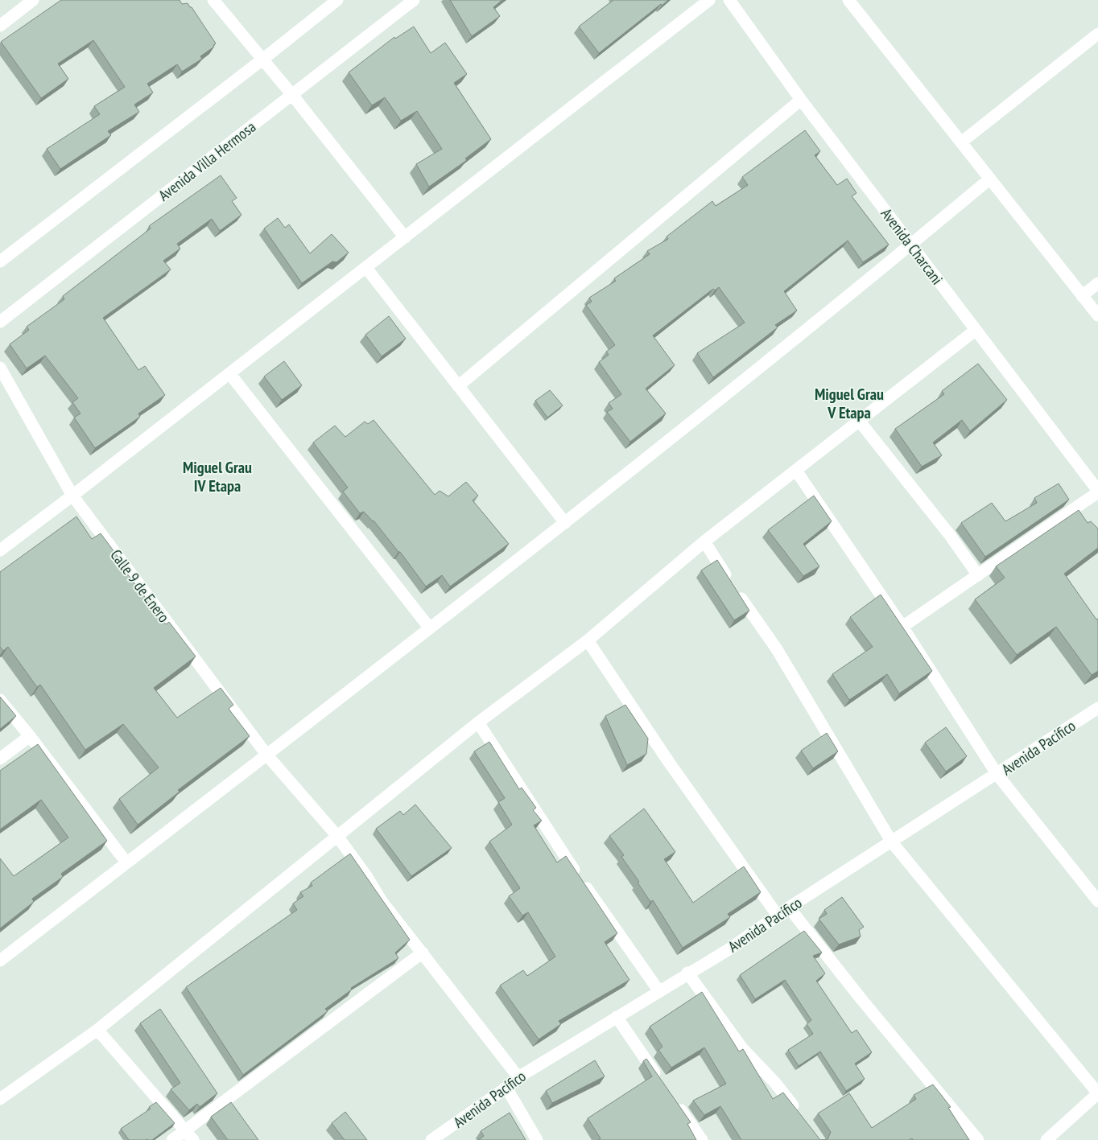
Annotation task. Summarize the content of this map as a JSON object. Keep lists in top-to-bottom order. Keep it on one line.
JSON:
{"streets":{"street":["Avenida Villa Hermosa","Avenida Charcani","Calle 9 de Enero","Avenida Pacífico"]},"crossings":[["Calle 9 de Enero","Avenida Pacífico"]],"districts":["Miguel Grau V Etapa","Miguel Grau IV Etapa"]}
